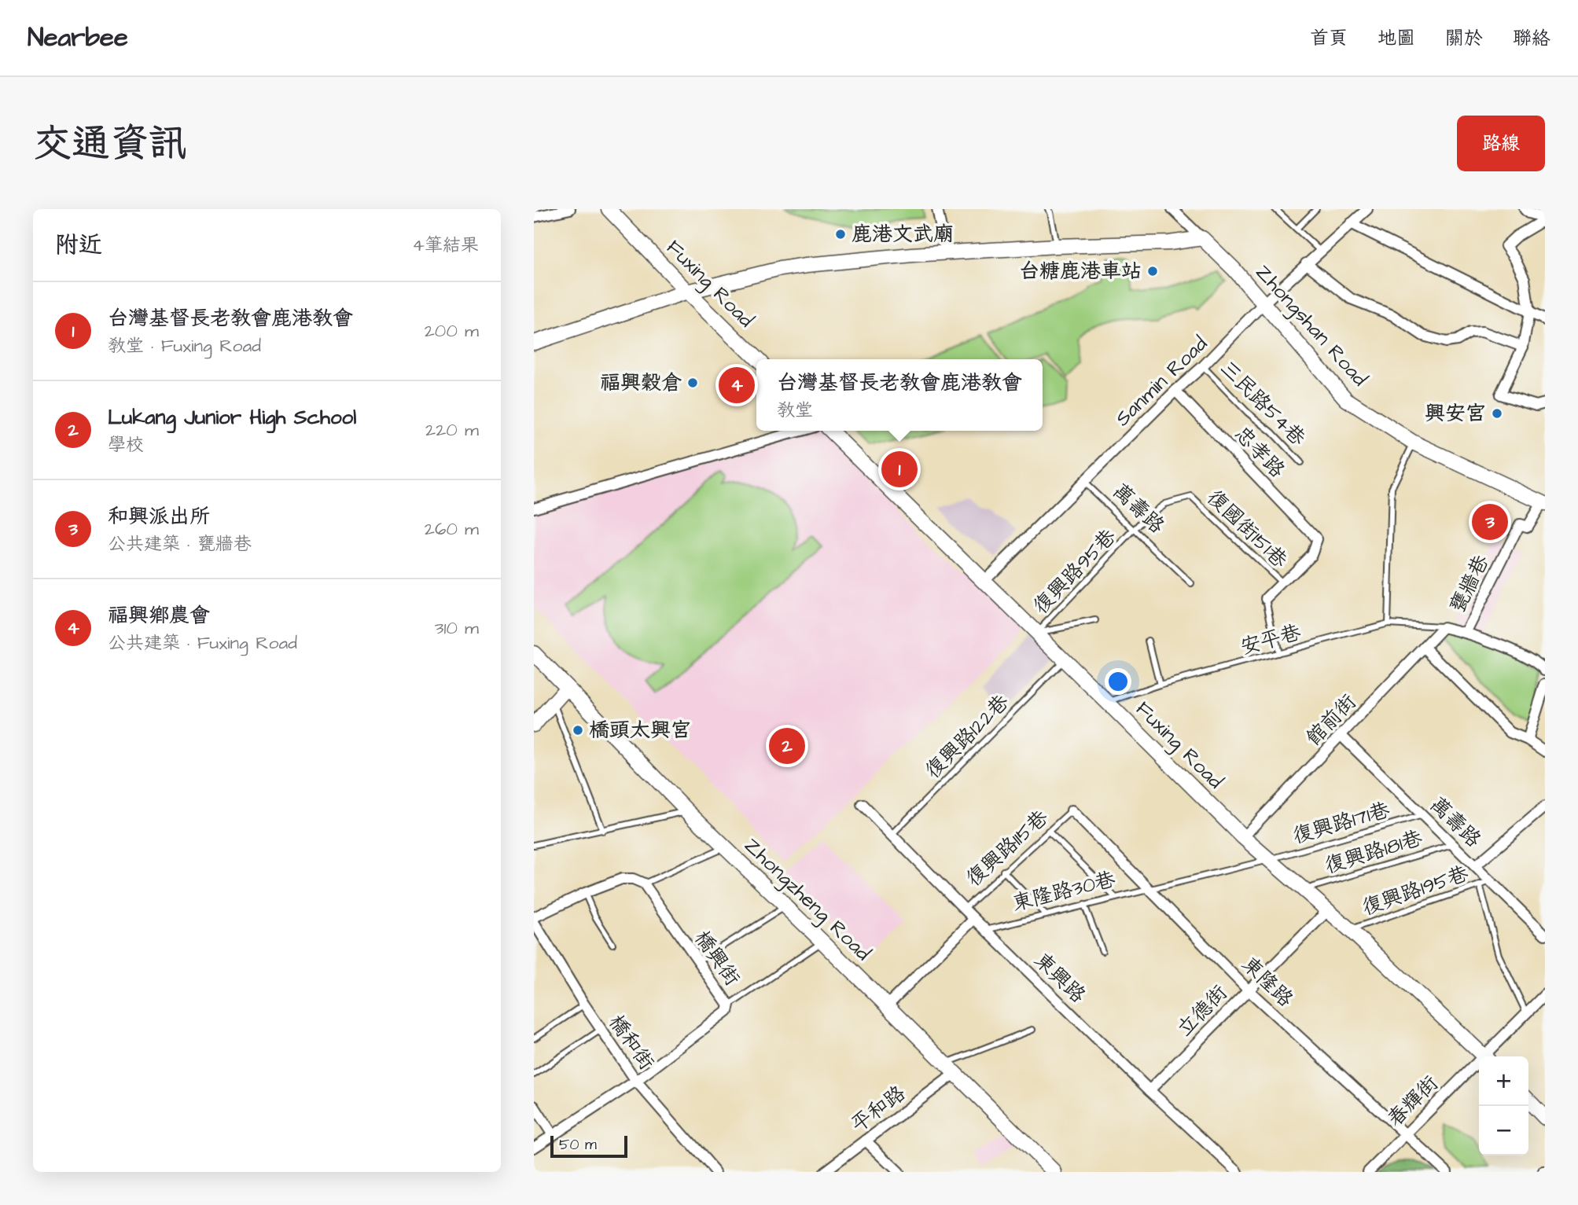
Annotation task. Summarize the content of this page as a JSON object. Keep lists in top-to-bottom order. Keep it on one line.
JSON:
{"streets":{"street":["Fuxing Road","Zhongshan Road","Sanmin Road","忠孝路","萬壽路","甕牆巷","館前街","Zhongzheng Road","橋興街","東興路","東隆路","立德街","橋和街","春輝街","平和路"],"lane":["三民路54巷","復國街151巷","復興路95巷","安平巷","復興路122巷","復興路171巷","復興路115巷","復興路181巷","復興路195巷","東隆路30巷"]},"crossings":[["Fuxing Road","Sanmin Road"],["Fuxing Road","復興路95巷"],["Fuxing Road","安平巷"],["Fuxing Road","館前街"],["Fuxing Road","復興路122巷"],["Fuxing Road","復興路171巷"],["Fuxing Road","復興路181巷"],["Fuxing Road","復興路195巷"],["Fuxing Road","立德街"],["Zhongshan Road","Sanmin Road"],["Zhongshan Road","甕牆巷"],["Sanmin Road","三民路54巷"],["Sanmin Road","忠孝路"],["Sanmin Road","萬壽路"],["忠孝路","復國街151巷"],["萬壽路","復國街151巷"],["萬壽路","復興路95巷"],["萬壽路","館前街"],["萬壽路","復興路171巷"],["萬壽路","復興路181巷"],["萬壽路","復興路195巷"],["復國街151巷","復興路95巷"],["安平巷","館前街"],["復興路122巷","東興路"],["復興路171巷","東隆路30巷"],["復興路171巷","東隆路"],["復興路115巷","東興路"],["復興路115巷","東隆路"],["東隆路30巷","東興路"],["東隆路30巷","東隆路"],["Zhongzheng Road","平和路"],["橋興街","橋和街"],["東興路","立德街"],["東隆路","立德街"],["東隆路","春輝街"]],"places":["鹿港文武廟","台糖鹿港車站","福興穀倉","興安宮","橋頭太興宮"],"scale_bar":"50 m","page":{"header":"Nearbee","nav":["首頁","地圖","關於","聯絡"],"title":"交通資訊","buttons":"路線","heading":["附近","4筆結果"],"list":[{"mark":"1","name":"台灣基督長老教會鹿港教會","note":"教堂 · Fuxing Road","value":"200 m"},{"mark":"2","name":"Lukang Junior High School","note":"學校","value":"220 m"},{"mark":"3","name":"和興派出所","note":"公共建築 · 甕牆巷","value":"260 m"},{"mark":"4","name":"福興鄉農會","note":"公共建築 · Fuxing Road","value":"310 m"}],"popup":["台灣基督長老教會鹿港教會","教堂"],"pins":["4","1","3","2"],"map_buttons":["+","−"],"scale":"50 m"}}
